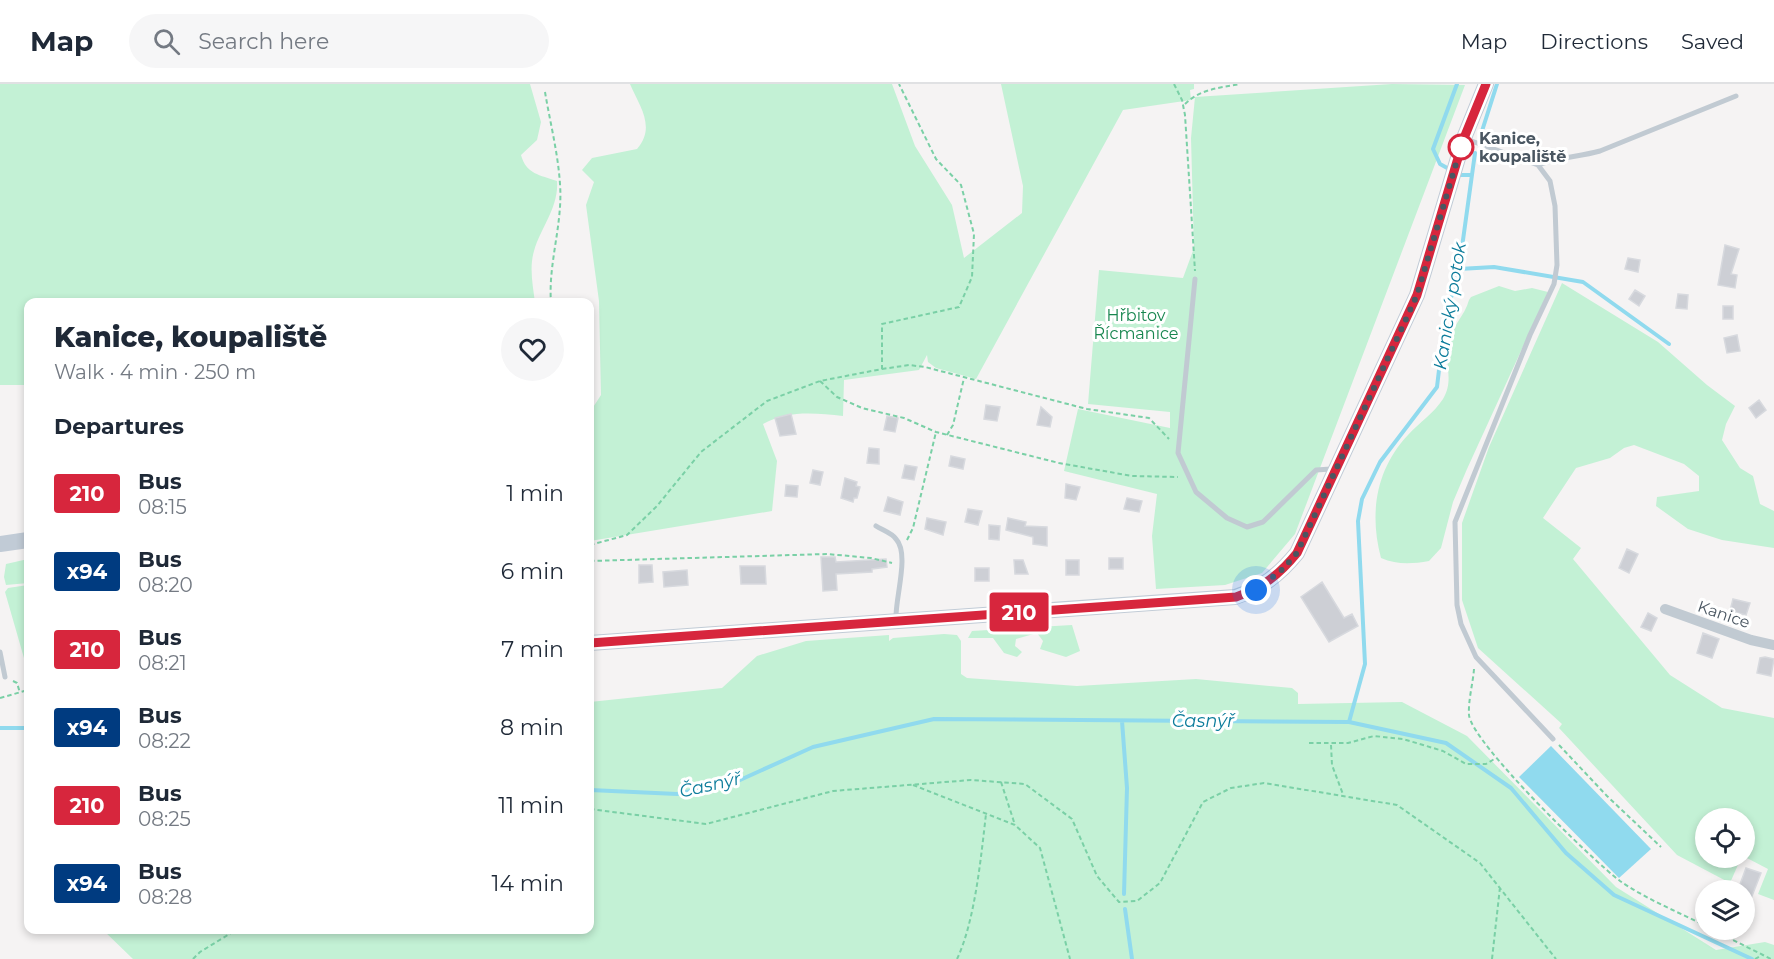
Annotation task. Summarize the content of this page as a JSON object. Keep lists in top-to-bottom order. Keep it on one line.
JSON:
{"streets":{"street":["Kanice"]},"water":["Kanický potok","Časnýř"],"parks":["Hřbitov Řícmanice"],"places":["Kanice, koupaliště"],"lines":["bus line 210"],"page":{"header":"Map","search":"Search here","nav":["Map","Directions","Saved"],"on_map":"210","heading":[["Kanice, koupaliště","Walk · 4 min · 250 m"],"Departures"],"list":[{"mark":"210","name":"Bus","note":"08:15","value":"1 min"},{"mark":"x94","name":"Bus","note":"08:20","value":"6 min"},{"mark":"210","name":"Bus","note":"08:21","value":"7 min"},{"mark":"x94","name":"Bus","note":"08:22","value":"8 min"},{"mark":"210","name":"Bus","note":"08:25","value":"11 min"},{"mark":"x94","name":"Bus","note":"08:28","value":"14 min"}]}}
